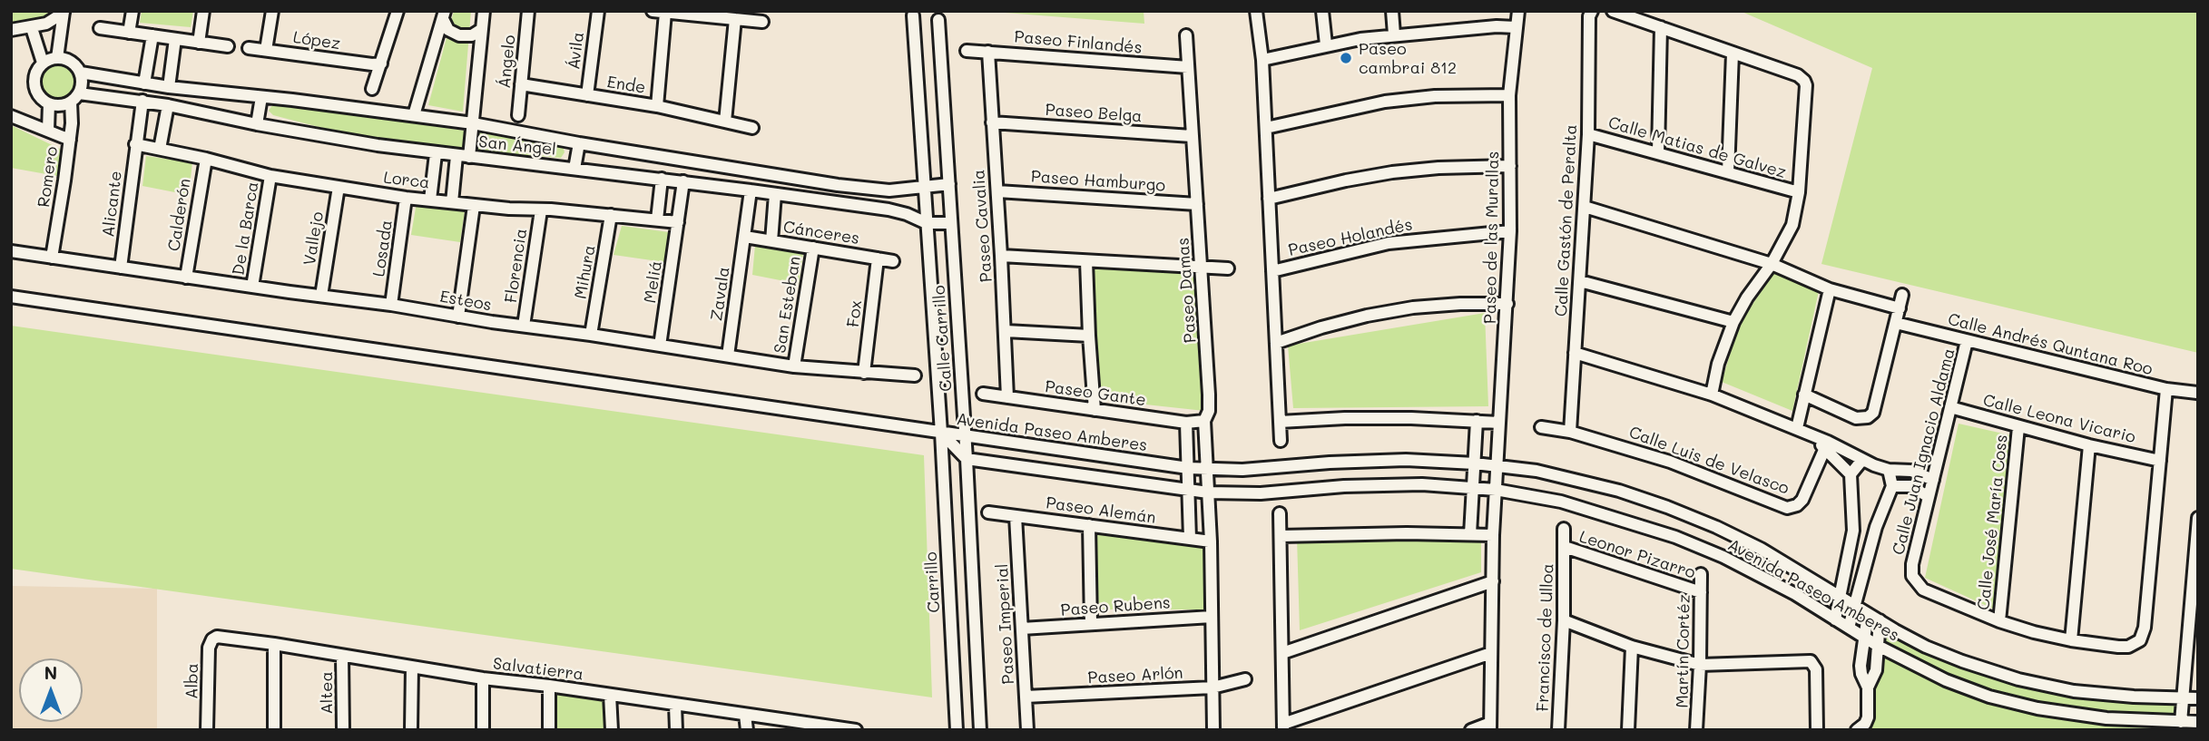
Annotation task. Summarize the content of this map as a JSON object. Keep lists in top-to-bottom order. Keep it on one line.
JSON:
{"streets":{"street":["López","Paseo Finlandés","Ávila","Ángelo","Ende","Paseo Belga","San Ángel","Calle Matias de Galvez","Romero","Lorca","Paseo Hamburgo","Alicante","Calderón","Calle Gastón de Peralta","Paseo Cavalia","De la Barca","Cánceres","Paseo Holandés","Paseo de las Murallas","Vallejo","Losada","Florencia","Mihura","Meliá","Paseo Damas","Zavala","Esteos","San Esteban","Fox","Calle Carrillo","Calle Andrés Quntana Roo","Paseo Gante","Calle Leona Vicario","Avenida Paseo Amberes","Calle Juan Ignacio Aldama","Calle Luis de Velasco","Paseo Alemán","Calle José María Coss","Leonor Pizarro","Carrillo","Paseo Rubens","Paseo Imperial","Francisco de Ulloa","Martín Cortéz","Salvatierra","Paseo Arlón","Alba","Altea"]},"crossings":[["Paseo Finlandés","Paseo Cavalia"],["Paseo Finlandés","Paseo Damas"],["Ávila","Ende"],["Ángelo","Ende"],["Paseo Belga","Paseo Cavalia"],["Paseo Belga","Paseo Damas"],["San Ángel","Romero"],["San Ángel","Alicante"],["San Ángel","Meliá"],["San Ángel","Zavala"],["San Ángel","Calle Carrillo"],["Calle Matias de Galvez","Calle Gastón de Peralta"],["Romero","Esteos"],["Lorca","Alicante"],["Lorca","Calderón"],["Lorca","De la Barca"],["Lorca","Vallejo"],["Lorca","Losada"],["Lorca","Florencia"],["Lorca","Mihura"],["Lorca","Meliá"],["Paseo Hamburgo","Paseo Cavalia"],["Paseo Hamburgo","Paseo Damas"],["Alicante","Esteos"],["Calderón","Esteos"],["Calle Gastón de Peralta","Calle Luis de Velasco"],["Paseo Cavalia","Paseo Gante"],["De la Barca","Esteos"],["Cánceres","Zavala"],["Cánceres","San Esteban"],["Cánceres","Fox"],["Paseo Holandés","Paseo de las Murallas"],["Paseo de las Murallas","Avenida Paseo Amberes"],["Vallejo","Esteos"],["Losada","Esteos"],["Florencia","Esteos"],["Mihura","Esteos"],["Meliá","Esteos"],["Paseo Damas","Paseo Gante"],["Paseo Damas","Avenida Paseo Amberes"],["Paseo Damas","Paseo Alemán"],["Paseo Damas","Paseo Rubens"],["Paseo Damas","Paseo Arlón"],["Zavala","Esteos"],["Esteos","San Esteban"],["Esteos","Fox"],["Calle Carrillo","Avenida Paseo Amberes"],["Calle Carrillo","Carrillo"],["Calle Andrés Quntana Roo","Calle Juan Ignacio Aldama"],["Calle Leona Vicario","Calle Juan Ignacio Aldama"],["Calle Leona Vicario","Calle José María Coss"],["Avenida Paseo Amberes","Carrillo"],["Calle Juan Ignacio Aldama","Calle José María Coss"],["Paseo Alemán","Paseo Imperial"],["Leonor Pizarro","Francisco de Ulloa"],["Leonor Pizarro","Martín Cortéz"],["Paseo Rubens","Paseo Imperial"],["Paseo Imperial","Paseo Arlón"],["Salvatierra","Alba"],["Salvatierra","Altea"]],"places":["Paseo cambrai 812"],"north":"top"}
